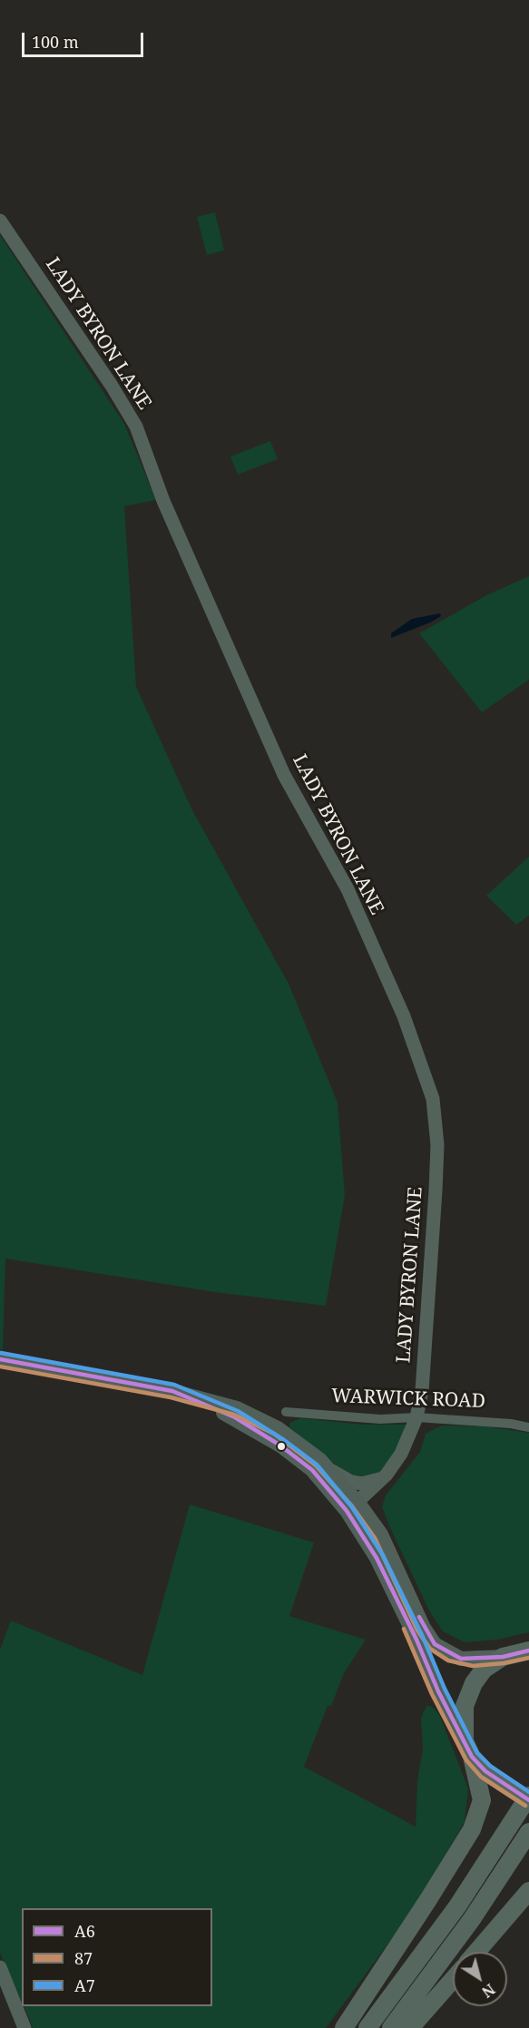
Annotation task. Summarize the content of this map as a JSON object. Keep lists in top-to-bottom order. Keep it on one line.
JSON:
{"streets":{"street":["LADY BYRON LANE","WARWICK ROAD"]},"crossings":[["LADY BYRON LANE","WARWICK ROAD"]],"lines":["transit line A7","transit line A6","transit line 87"],"legend":["A6","87","A7"],"scale_bar":"100 m","north":"bottom right"}
